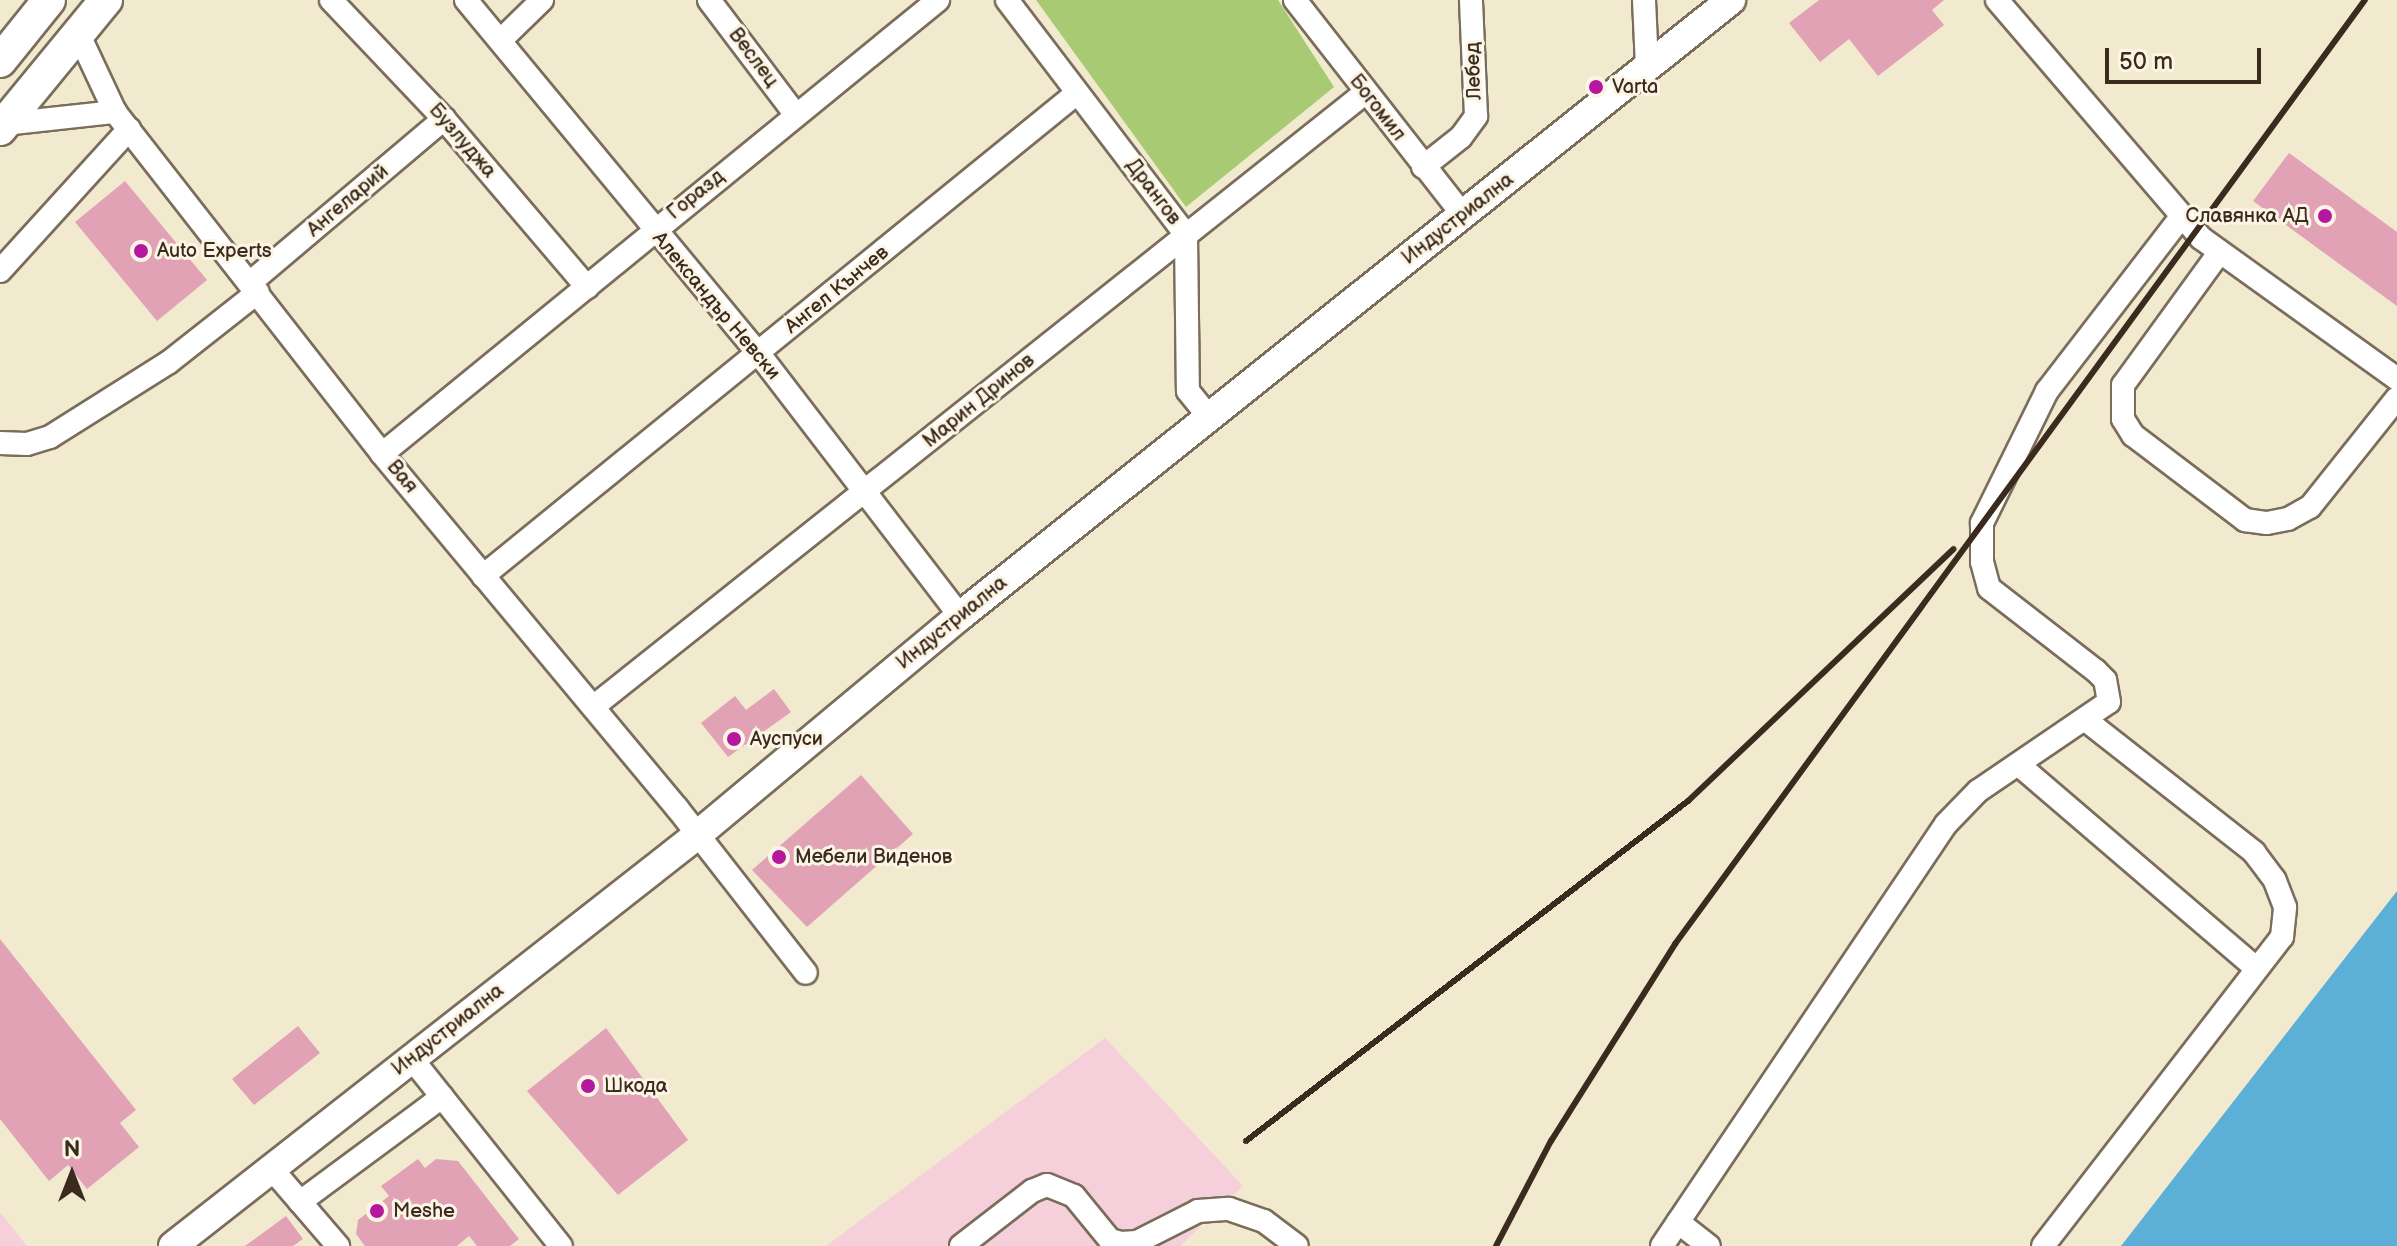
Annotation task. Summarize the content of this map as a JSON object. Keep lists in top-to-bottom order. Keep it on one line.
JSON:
{"streets":{"main road":["Индустриална"],"street":["Веслец","Лебед","Богомил","Бузлуджа","Дрангов","Горазд","Ангеларий","Ангел Кънчев","Александър Невски","Марин Дринов","Вая"]},"crossings":[["Веслец","Горазд"],["Лебед","Богомил"],["Богомил","Индустриална"],["Богомил","Марин Дринов"],["Бузлуджа","Горазд"],["Бузлуджа","Ангеларий"],["Дрангов","Индустриална"],["Дрангов","Ангел Кънчев"],["Дрангов","Марин Дринов"],["Горазд","Александър Невски"],["Горазд","Вая"],["Ангеларий","Вая"],["Индустриална","Александър Невски"],["Индустриална","Вая"],["Ангел Кънчев","Александър Невски"],["Ангел Кънчев","Вая"],["Александър Невски","Марин Дринов"],["Марин Дринов","Вая"]],"places":["Varta","Славянка АД","Auto Experts","Ауспуси","Мебели Виденов","Шкода","Meshe"],"scale_bar":"50 m","north":"top"}
